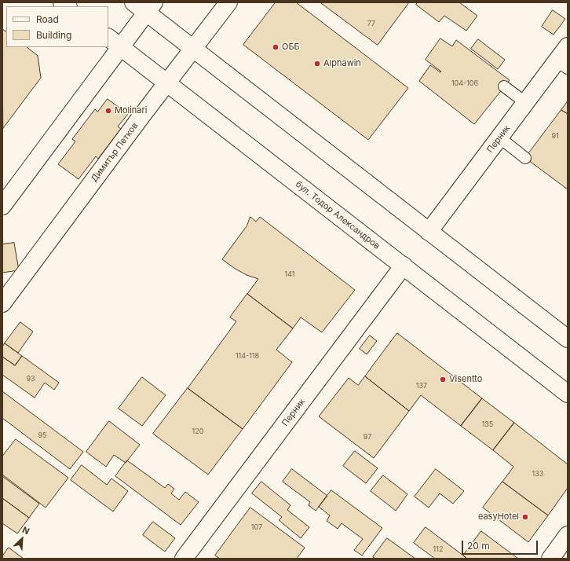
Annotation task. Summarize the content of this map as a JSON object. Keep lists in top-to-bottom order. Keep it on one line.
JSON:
{"streets":{"street":["Перник","Димитър Петков","бул. Тодор Александров"]},"crossings":[["Перник","бул. Тодор Александров"],["Димитър Петков","бул. Тодор Александров"]],"places":["ОББ","Alphawin","Molinari","Visentto","easyHotel"],"house_numbers":["77","104-106","91","141","114-118","93","137","135","120","95","97","133","107","112"],"legend":["Road","Building"],"scale_bar":"20 m","north":"top right"}
